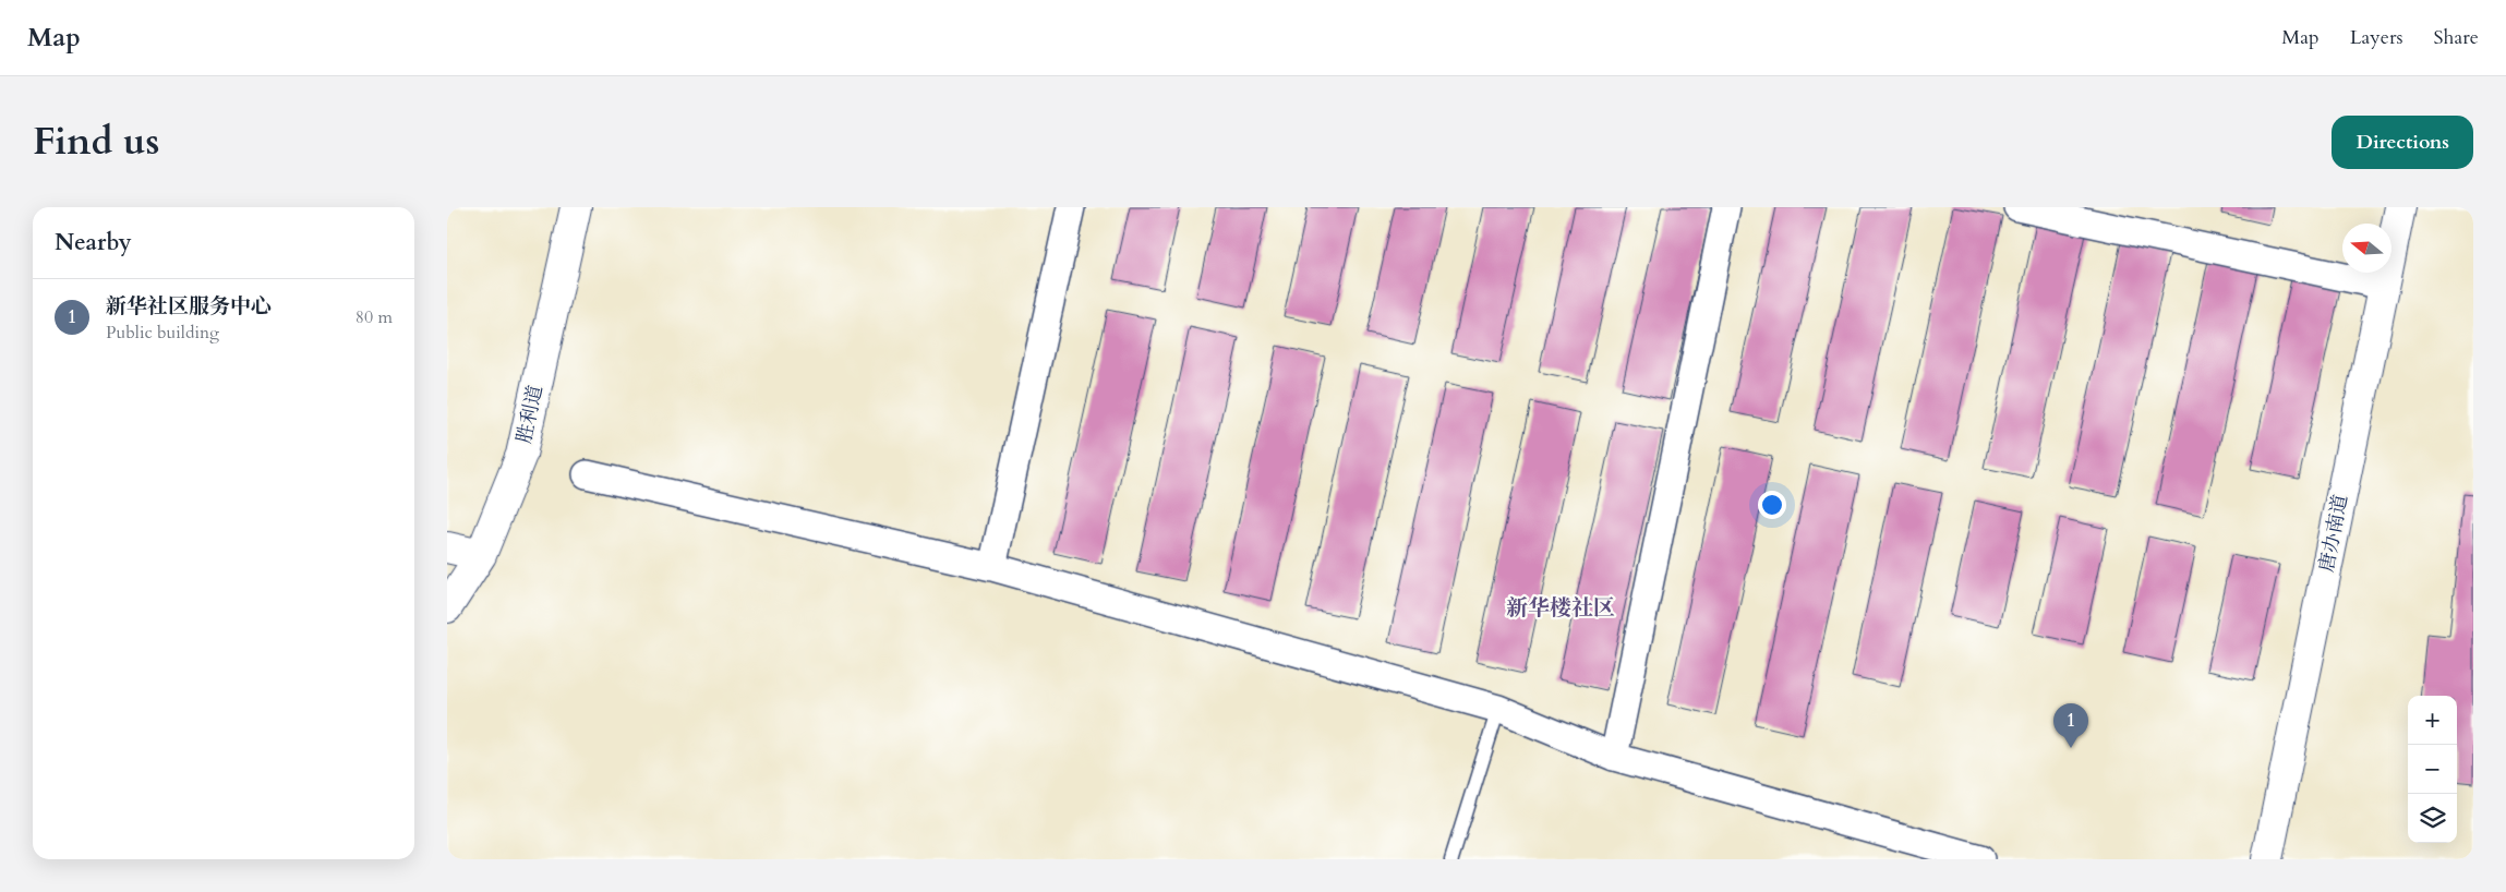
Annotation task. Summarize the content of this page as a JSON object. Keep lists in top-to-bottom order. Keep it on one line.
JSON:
{"streets":{"street":["胜利道","唐办南道"]},"districts":["新华楼社区"],"north":"left","page":{"header":"Map","nav":["Map","Layers","Share"],"title":"Find us","buttons":"Directions","heading":"Nearby","list":[{"mark":"1","name":"新华社区服务中心","note":"Public building","value":"80 m"}],"map_buttons":["+","−"],"pins":"1"}}
